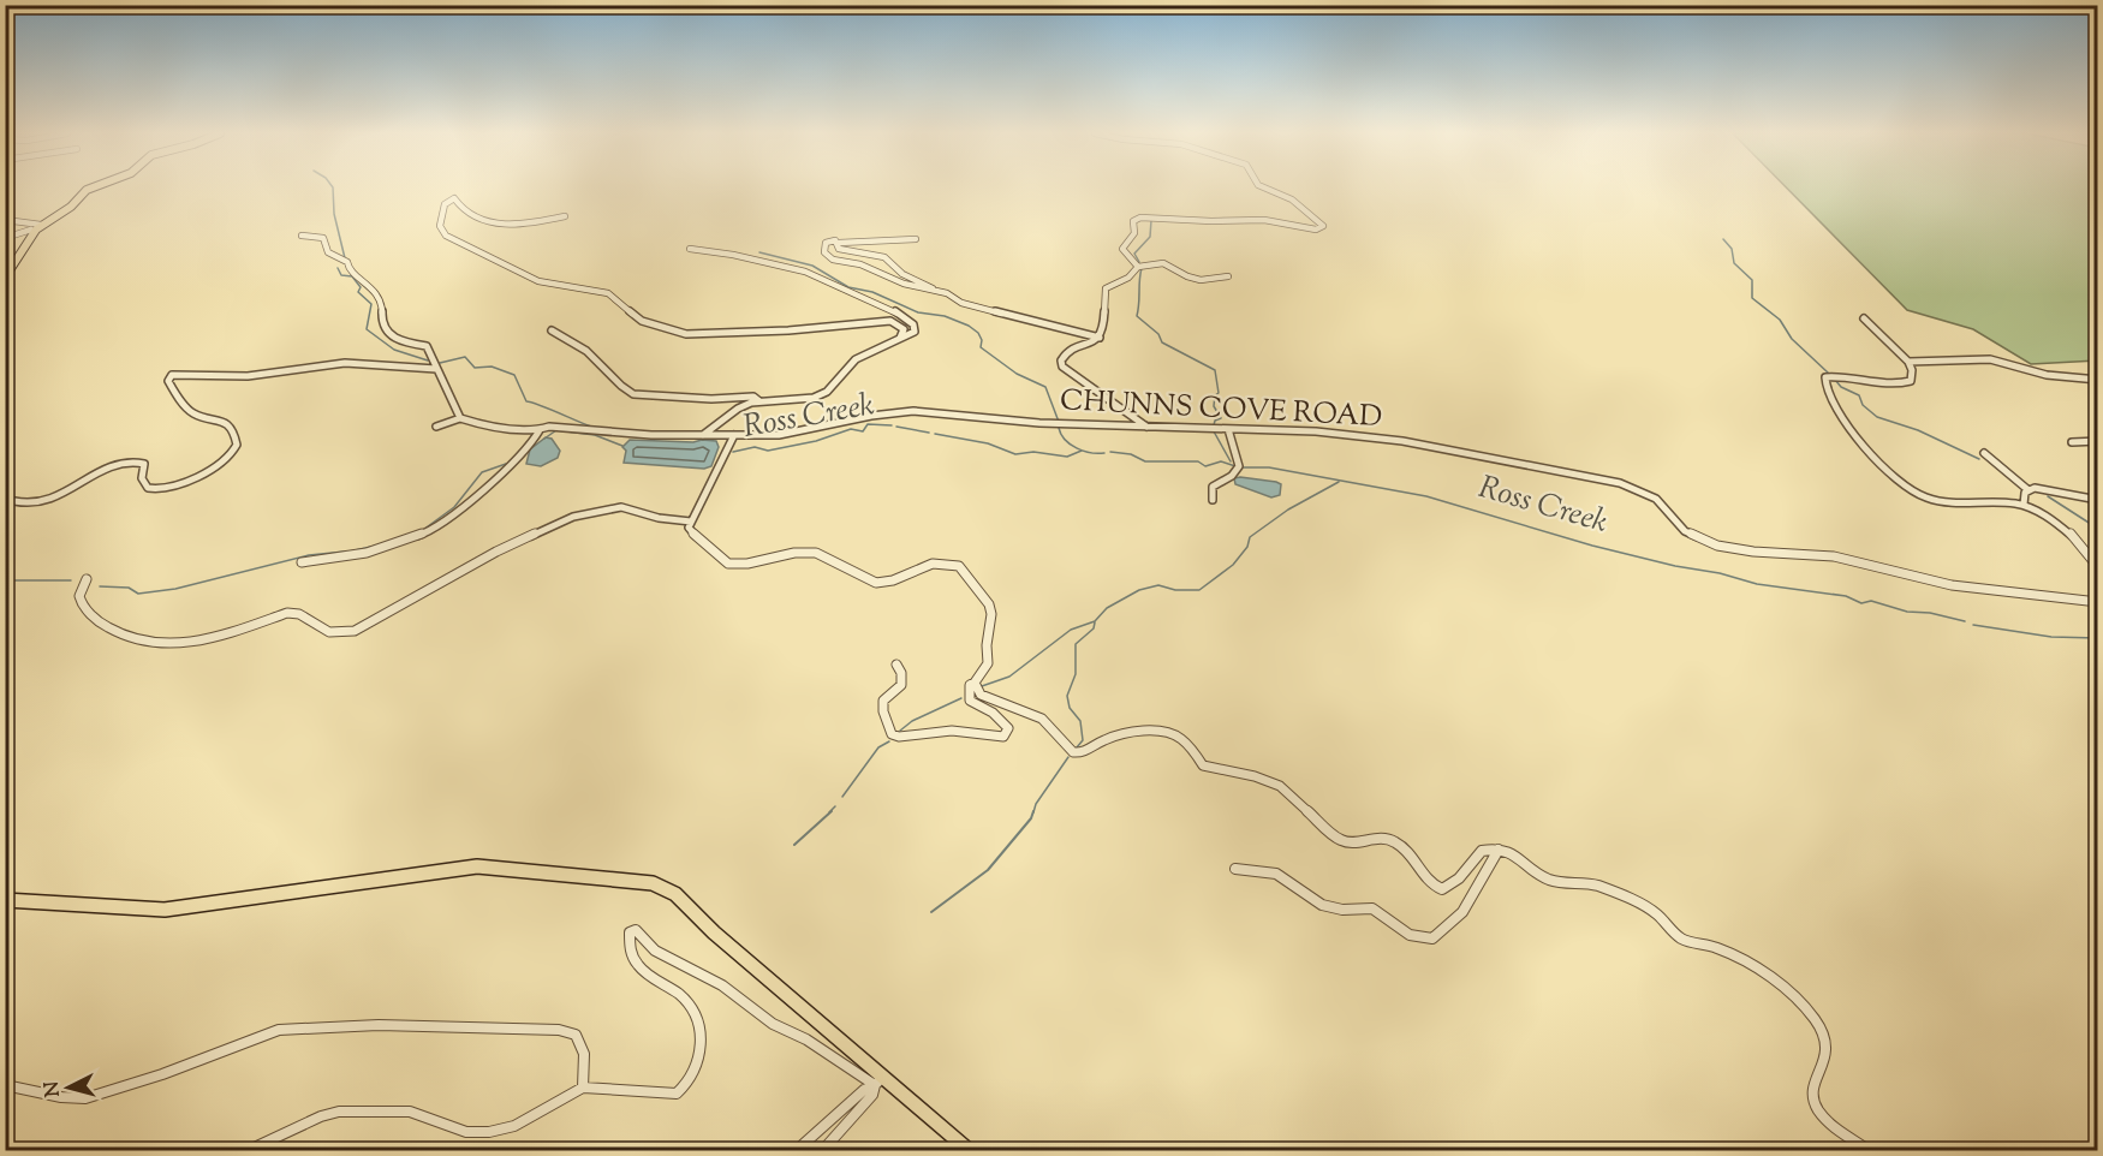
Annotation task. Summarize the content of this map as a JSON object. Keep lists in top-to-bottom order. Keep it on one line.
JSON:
{"streets":{"street":["CHUNNS COVE ROAD"]},"water":["Ross Creek"],"north":"left"}
